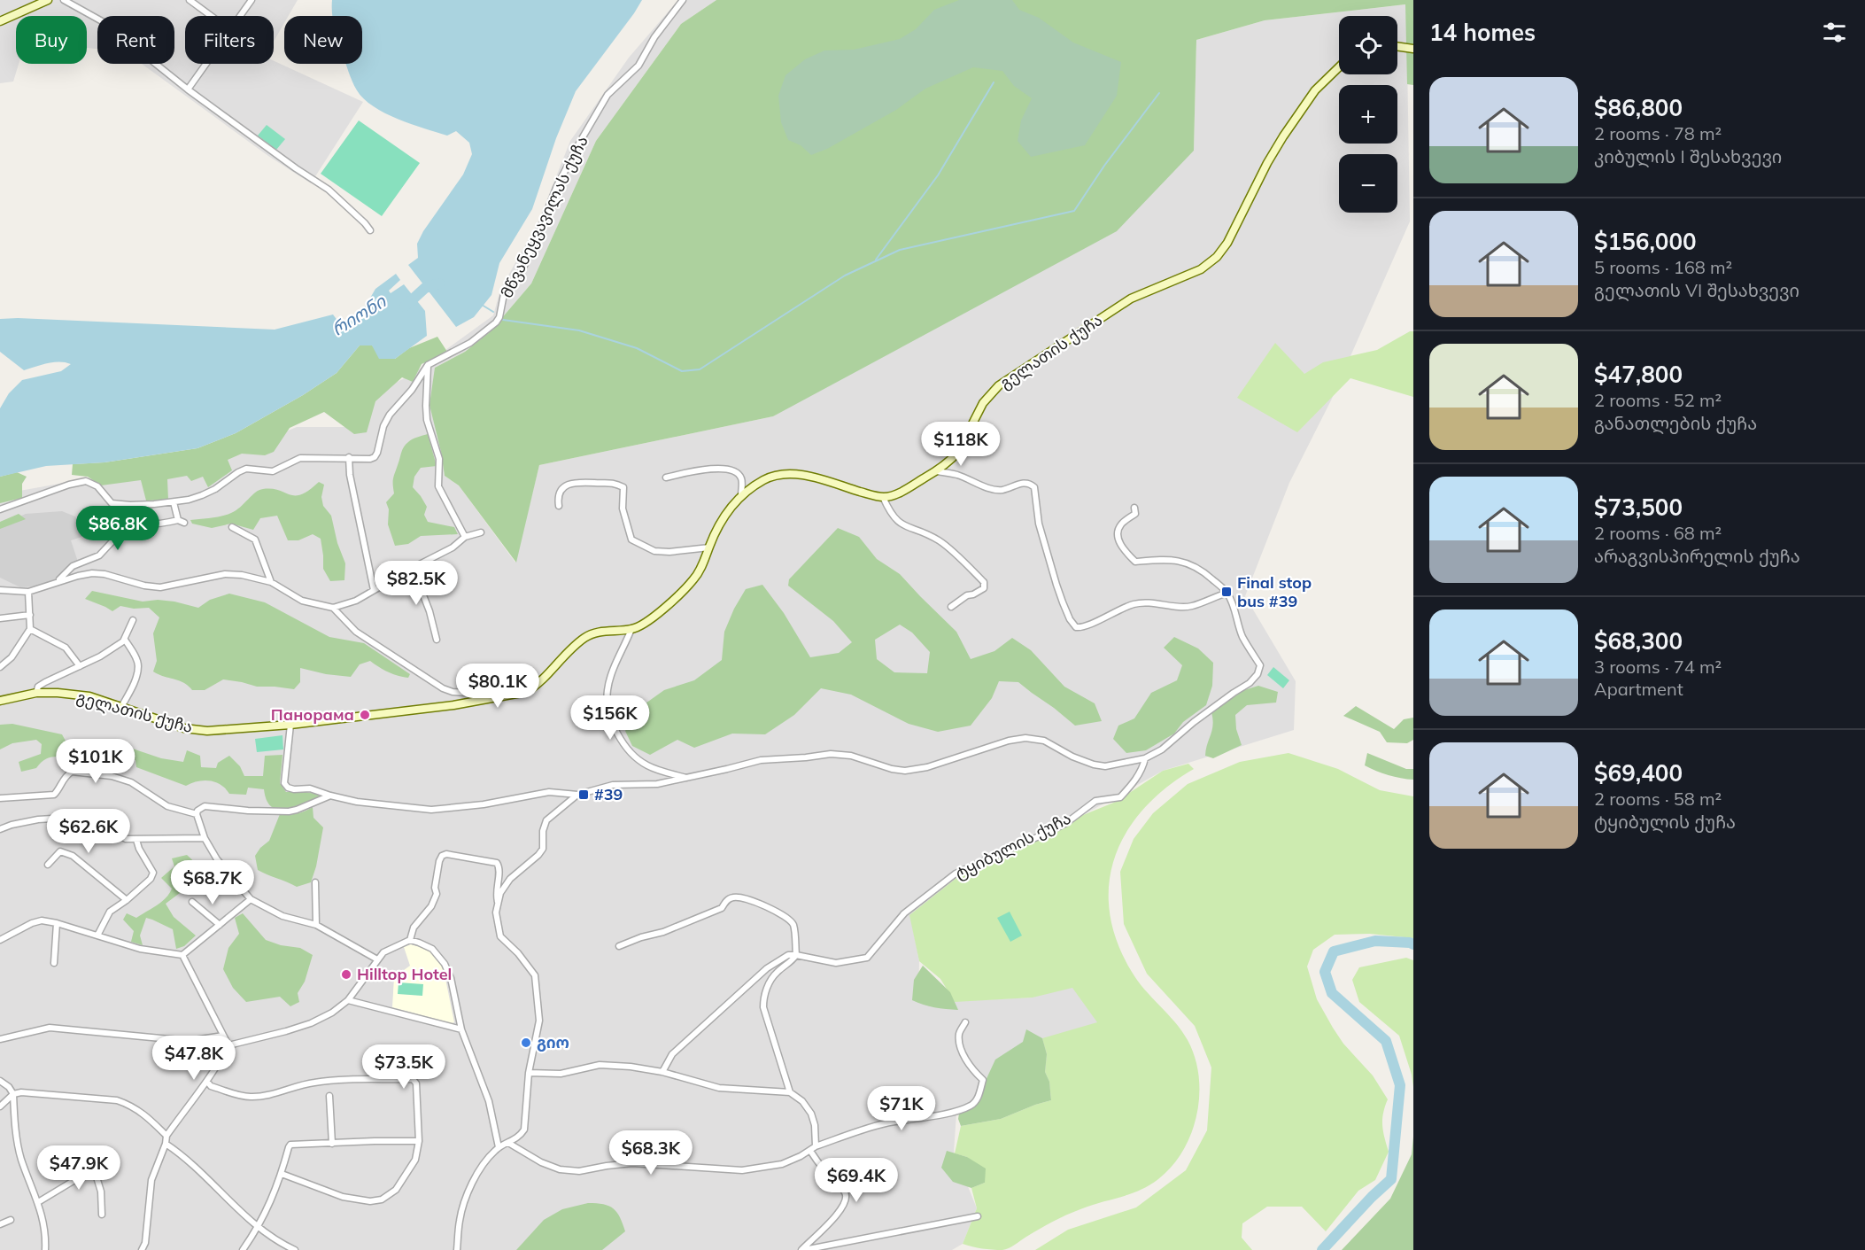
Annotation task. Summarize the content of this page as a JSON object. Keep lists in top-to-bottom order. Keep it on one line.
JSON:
{"streets":{"main road":["გელათის ქუჩა"],"street":["მწვანეყვავილას ქუჩა","ტყიბულის ქუჩა"]},"water":["რიონი"],"places":{"transit":["Final stop bus #39","#39"],"other":["Панорама","Hilltop Hotel","გიო"]},"page":{"heading":"14 homes","map_buttons":["+","−"],"chip":["Buy","Rent","Filters","New"],"list":[{"name":"$86,800","note":"2 rooms · 78 m² · კიბულის I შესახვევი"},{"name":"$156,000","note":"5 rooms · 168 m² · გელათის VI შესახვევი"},{"name":"$47,800","note":"2 rooms · 52 m² · განათლების ქუჩა"},{"name":"$73,500","note":"2 rooms · 68 m² · არაგვისპირელის ქუჩა"},{"name":"$68,300","note":"3 rooms · 74 m² · Apartment"},{"name":"$69,400","note":"2 rooms · 58 m² · ტყიბულის ქუჩა"}],"price":["$118K","$86.8K","$82.5K","$80.1K","$156K","$101K","$62.6K","$68.7K","$47.8K","$73.5K","$71K","$68.3K","$47.9K","$69.4K"]}}
